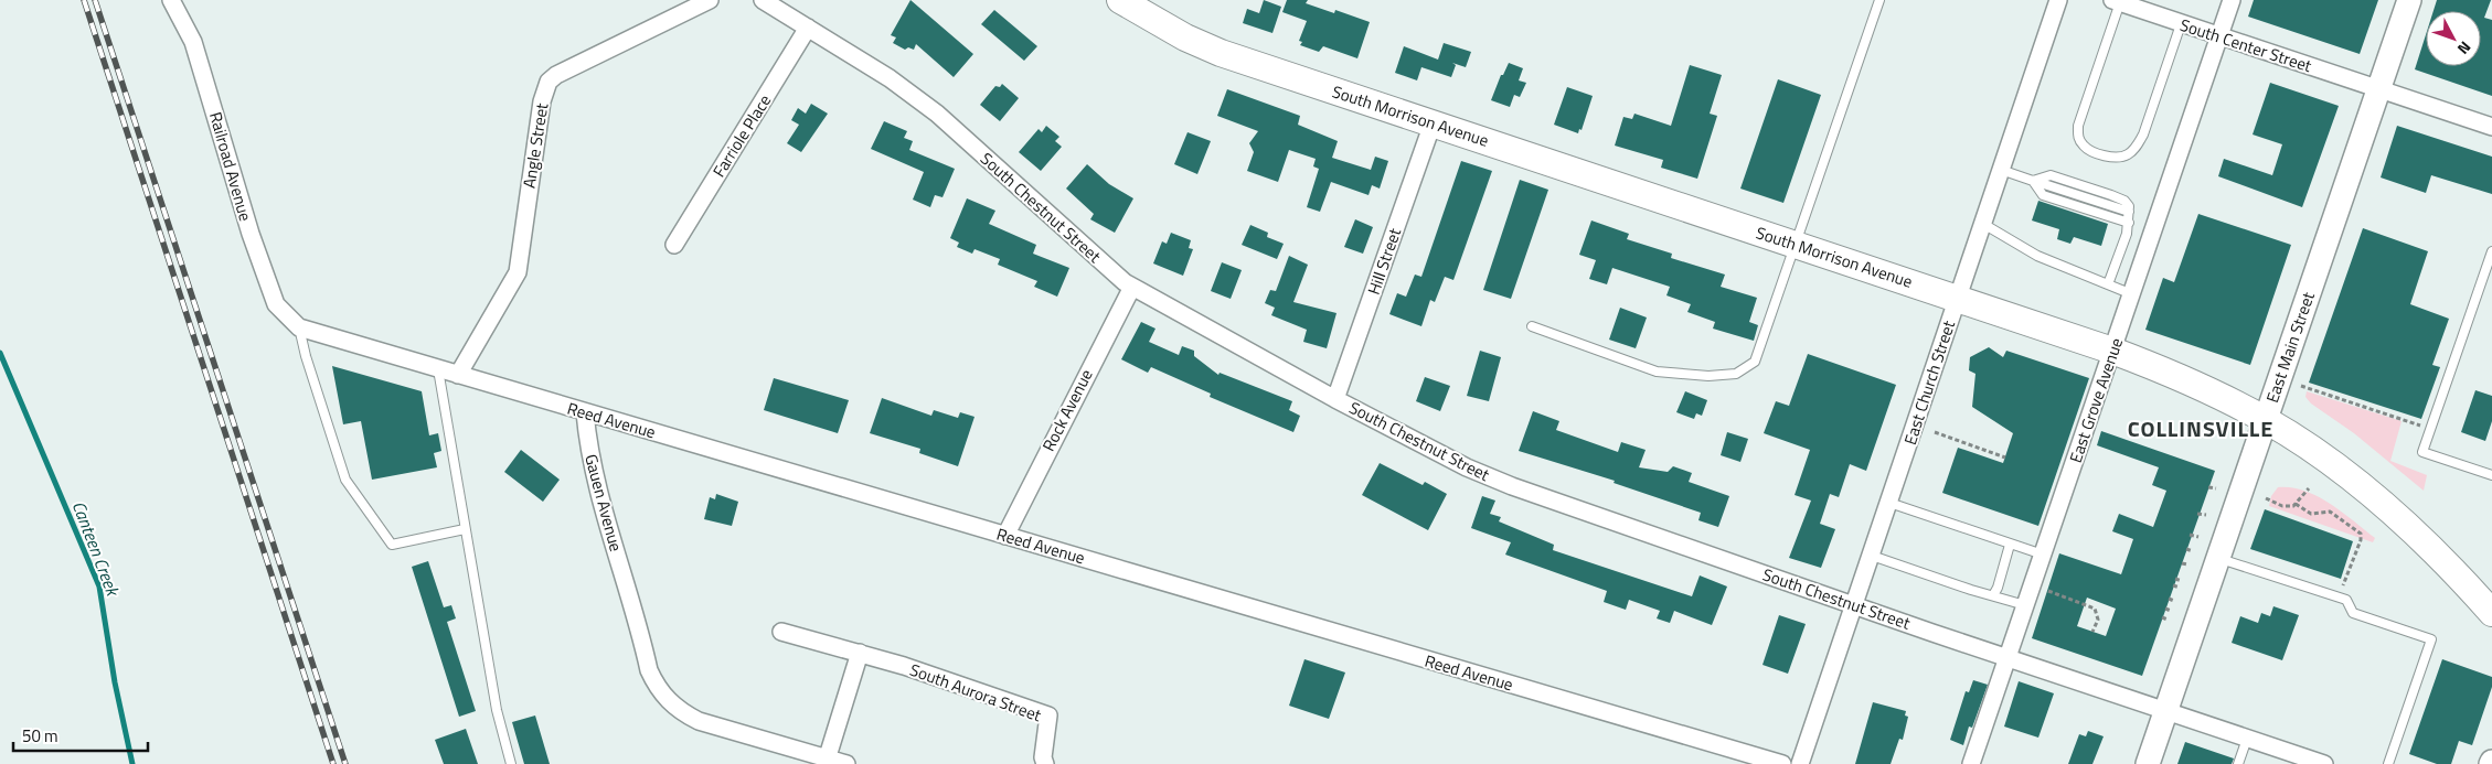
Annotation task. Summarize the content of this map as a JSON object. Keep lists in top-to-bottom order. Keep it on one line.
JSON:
{"streets":{"main road":["South Morrison Avenue","East Main Street"],"street":["South Center Street","Farriole Place","Angle Street","Railroad Avenue","South Chestnut Street","Hill Street","East Church Street","East Grove Avenue","Rock Avenue","Reed Avenue","Gauen Avenue","South Aurora Street"]},"crossings":[["South Center Street","East Main Street"],["South Center Street","East Grove Avenue"],["South Morrison Avenue","Hill Street"],["South Morrison Avenue","East Main Street"],["South Morrison Avenue","East Church Street"],["South Morrison Avenue","East Grove Avenue"],["Farriole Place","South Chestnut Street"],["Angle Street","Reed Avenue"],["Railroad Avenue","Reed Avenue"],["South Chestnut Street","Hill Street"],["South Chestnut Street","East Main Street"],["South Chestnut Street","East Church Street"],["South Chestnut Street","East Grove Avenue"],["South Chestnut Street","Rock Avenue"],["Rock Avenue","Reed Avenue"],["Reed Avenue","Gauen Avenue"]],"districts":["COLLINSVILLE"],"water":["Canteen Creek"],"scale_bar":"50 m","north":"bottom right"}
